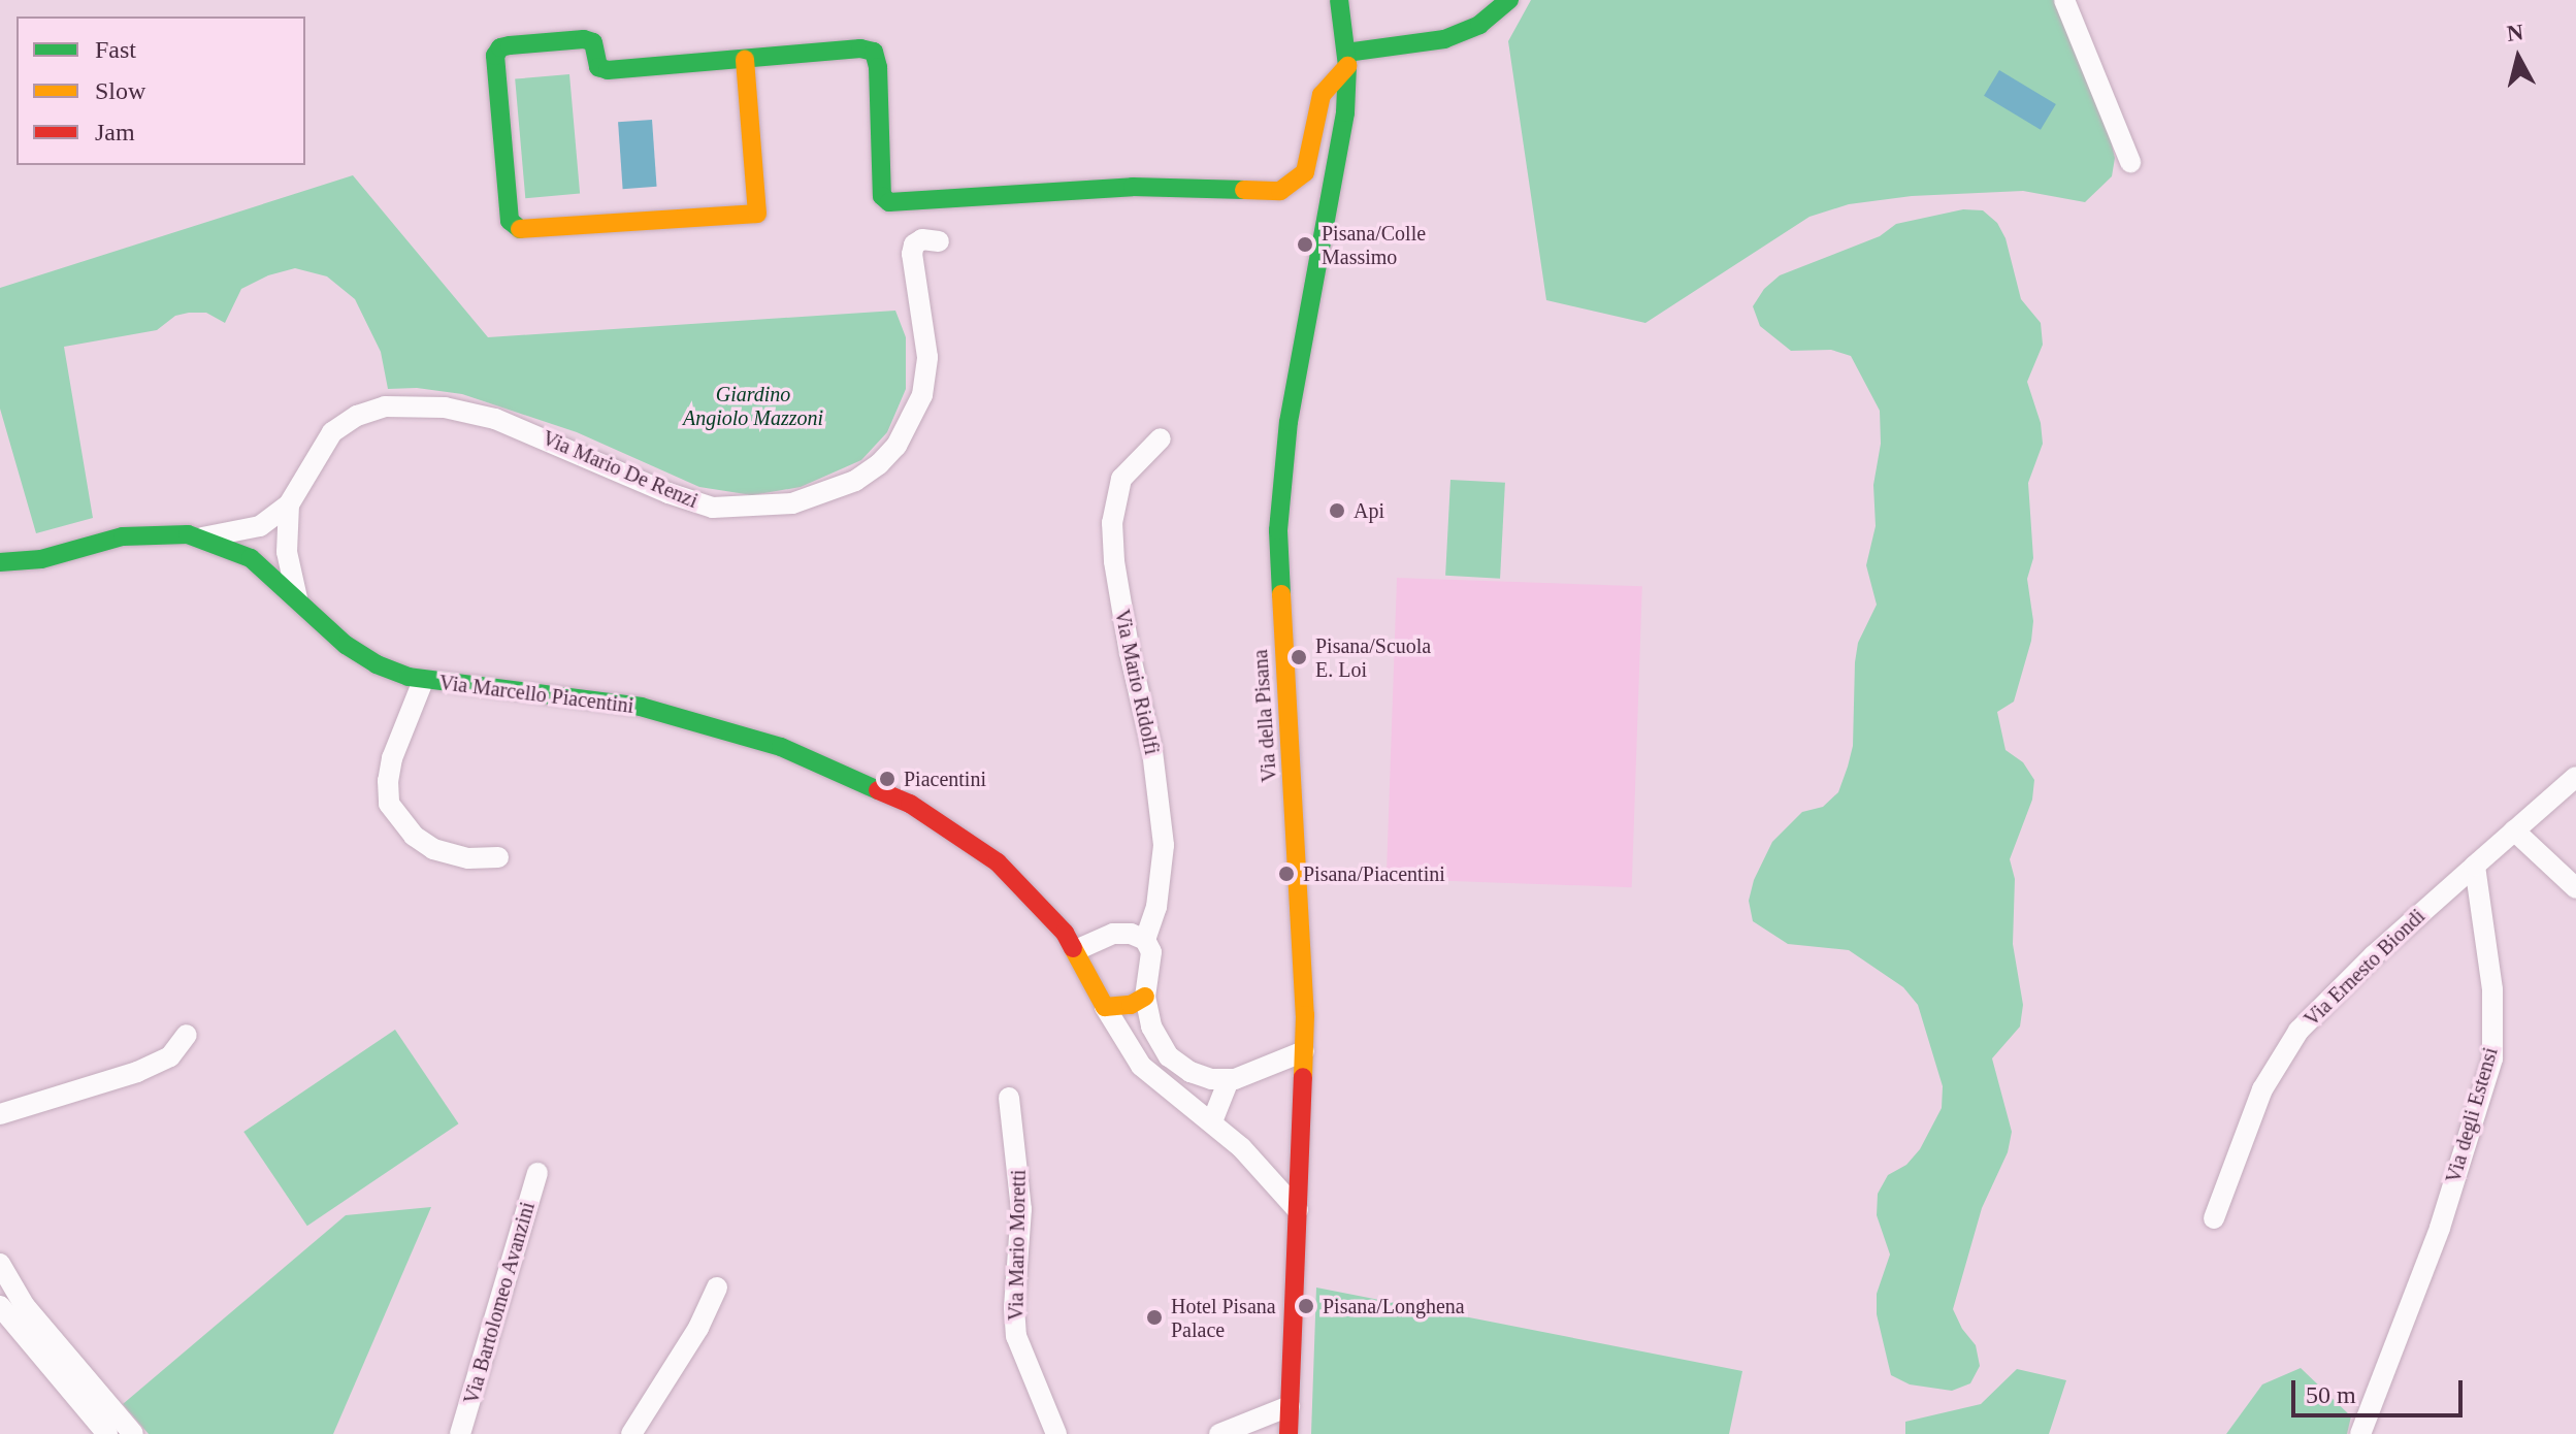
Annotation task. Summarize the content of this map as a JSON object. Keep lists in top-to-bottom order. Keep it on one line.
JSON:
{"streets":{"street":["Via Mario De Renzi","Via Mario Ridolfi","Via Marcello Piacentini","Via della Pisana","Via Ernesto Biondi","Via degli Estensi","Via Mario Moretti","Via Bartolomeo Avanzini"]},"crossings":[["Via Mario Ridolfi","Via Marcello Piacentini"],["Via Marcello Piacentini","Via della Pisana"],["Via Ernesto Biondi","Via degli Estensi"]],"parks":["Giardino Angiolo Mazzoni"],"places":["Pisana/Colle Massimo","Api","Pisana/Scuola E. Loi","Piacentini","Pisana/Piacentini","Pisana/Longhena","Hotel Pisana Palace"],"legend":["Fast","Slow","Jam"],"scale_bar":"50 m","north":"top"}
